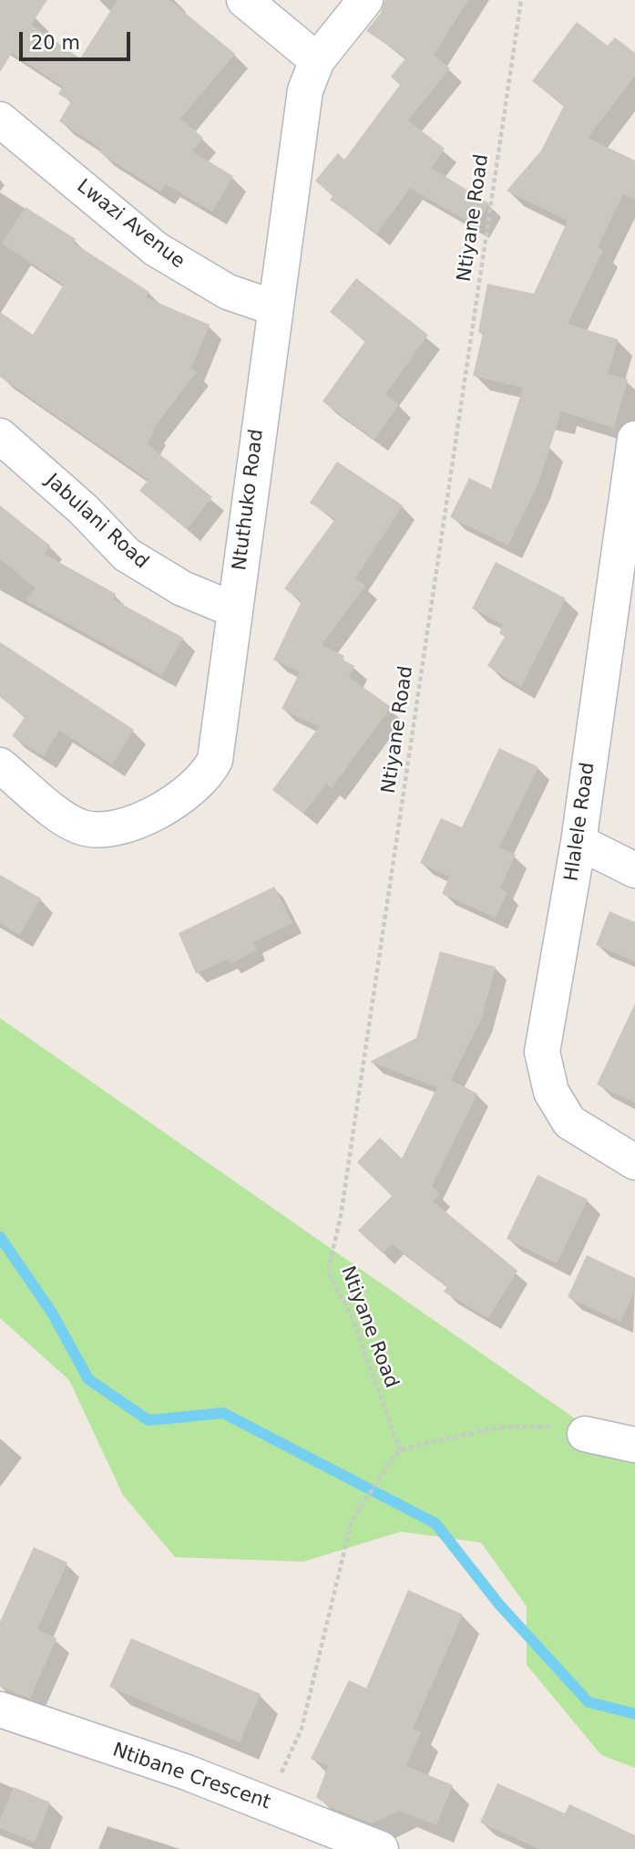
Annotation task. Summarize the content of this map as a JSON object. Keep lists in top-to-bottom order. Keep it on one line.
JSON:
{"streets":{"street":["Lwazi Avenue","Ntuthuko Road","Jabulani Road","Hlalele Road","Ntibane Crescent"],"path":["Ntiyane Road"]},"crossings":[["Lwazi Avenue","Ntuthuko Road"],["Ntuthuko Road","Jabulani Road"]],"scale_bar":"20 m"}
